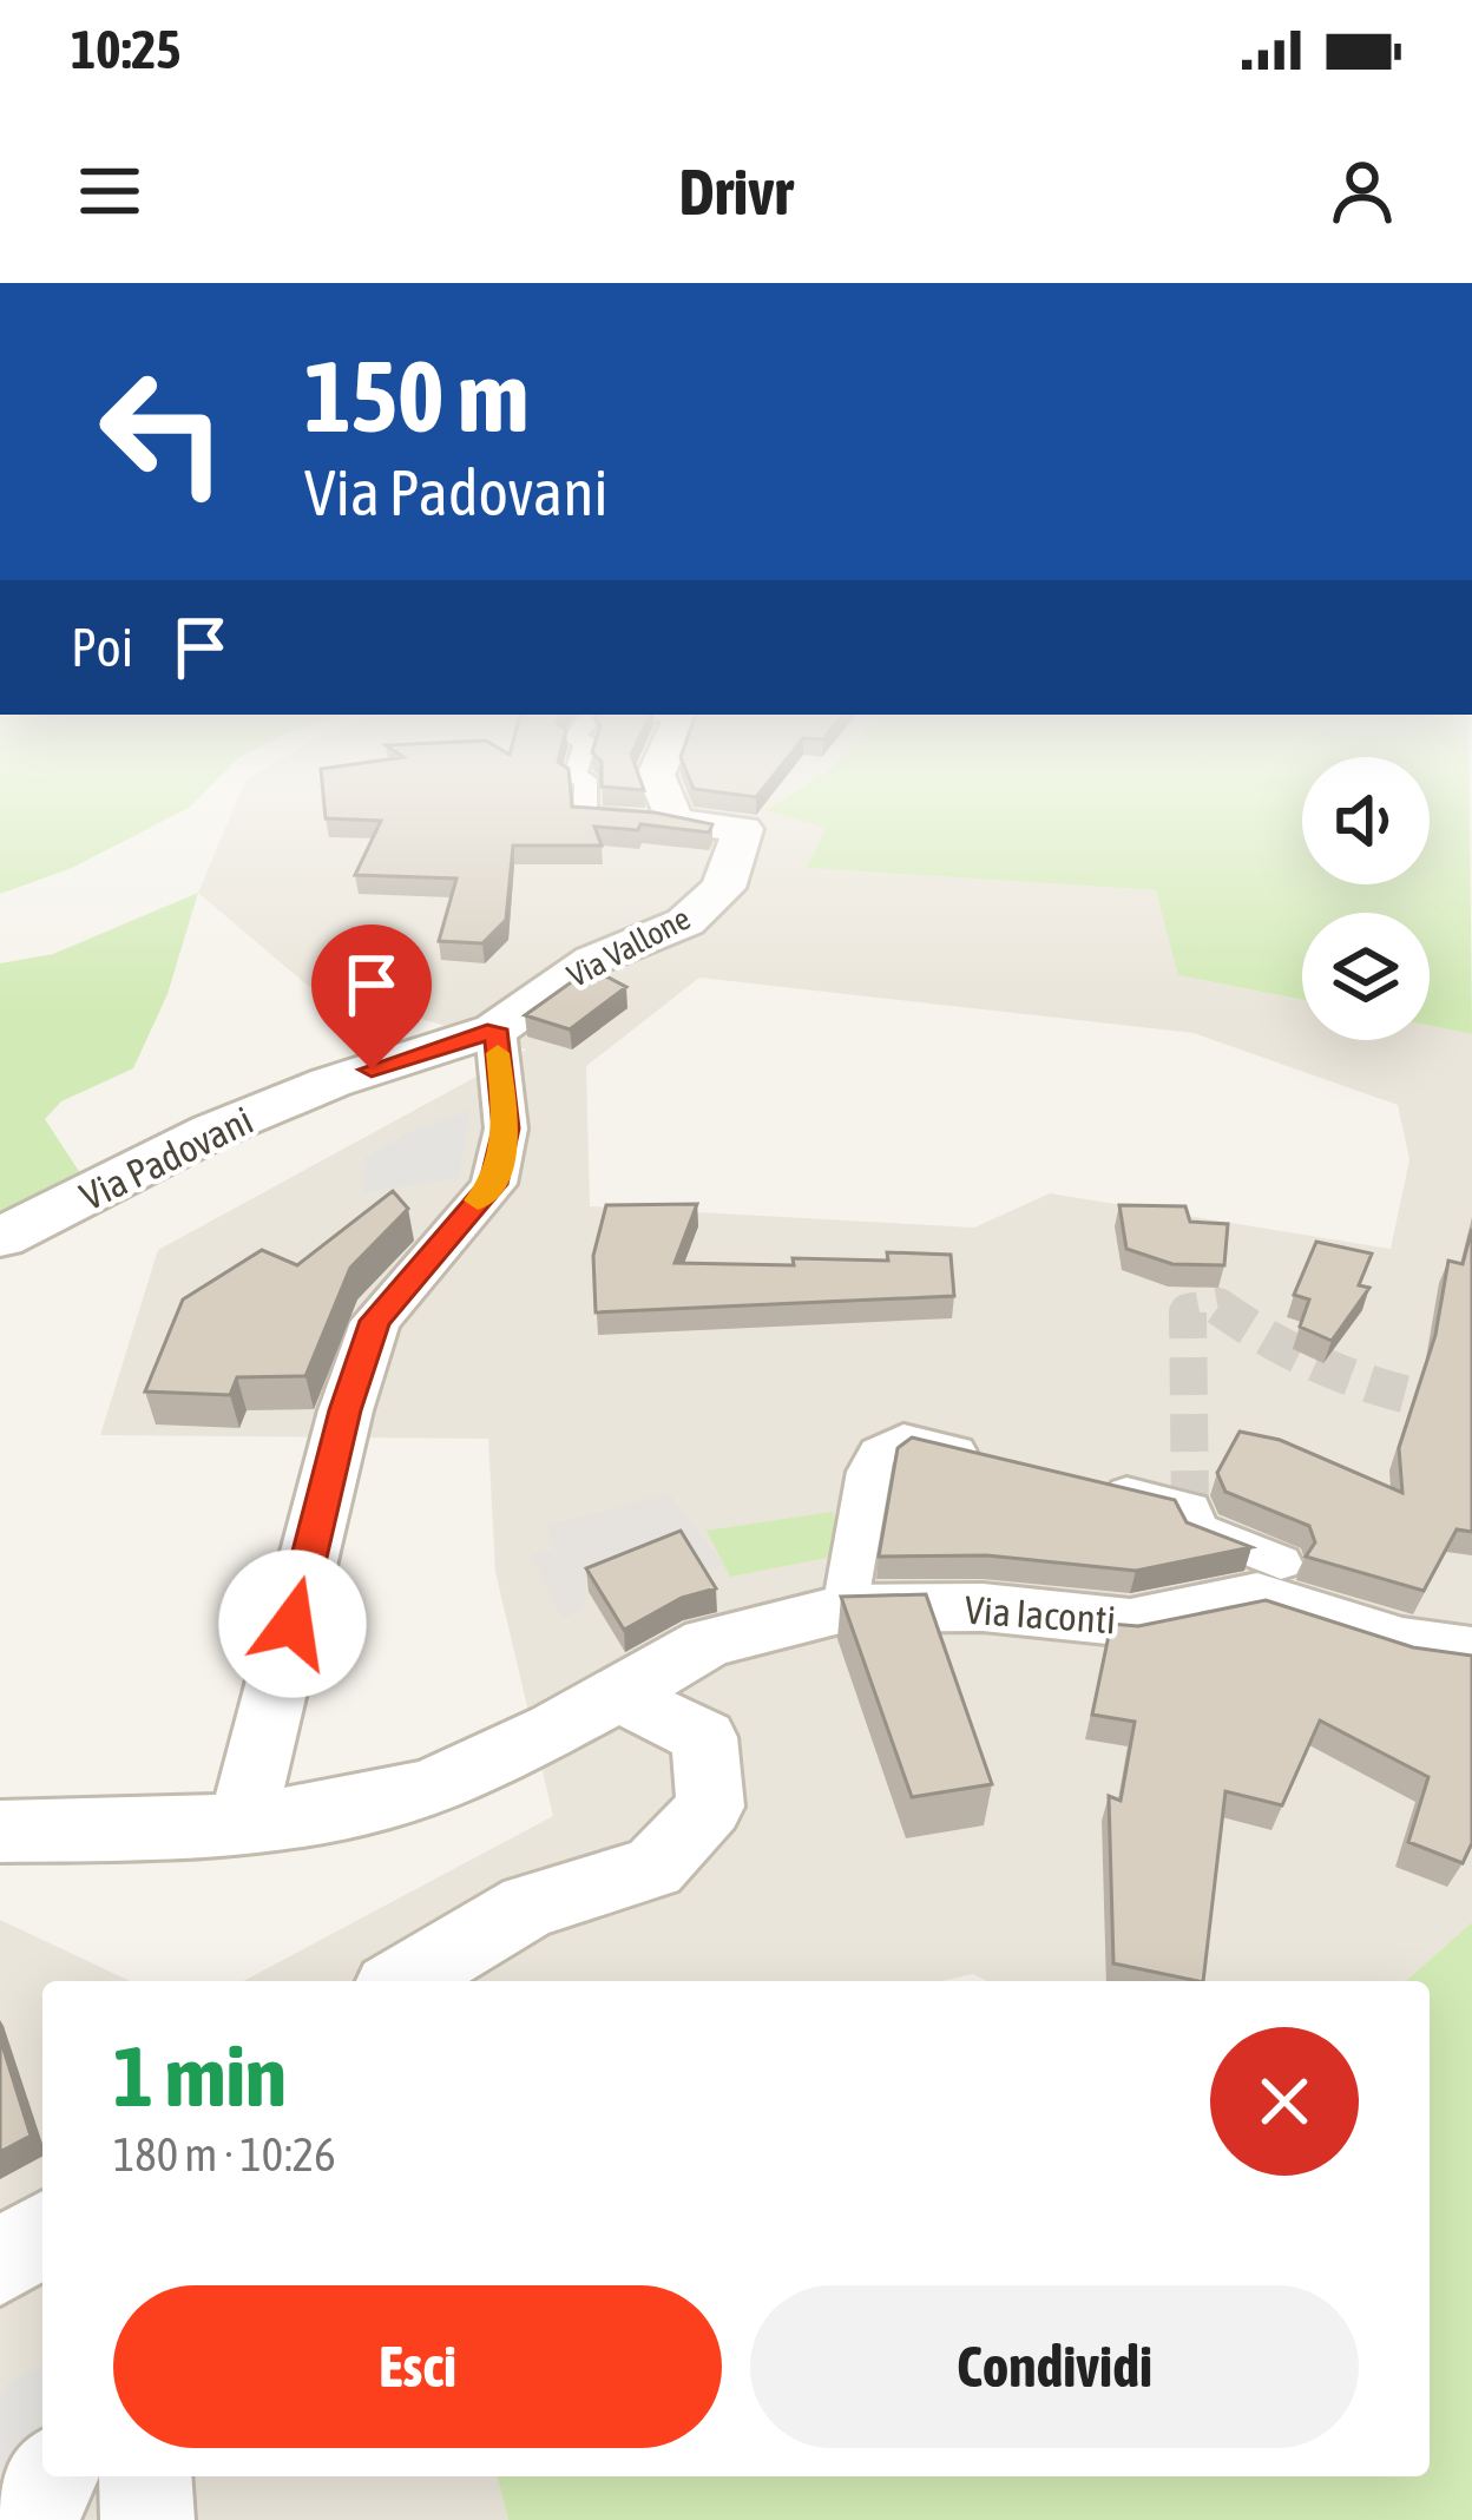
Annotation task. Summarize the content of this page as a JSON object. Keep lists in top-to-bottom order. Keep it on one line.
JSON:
{"streets":{"street":["Via Vallone","Via Padovani","Via Iaconti"]},"crossings":[["Via Vallone","Via Padovani"]],"page":{"status":"10:25","header":"Drivr","turn":["150 m","Via Padovani"],"then":"Poi","heading":["1 min","180 m · 10:26"],"buttons":["Esci","Condividi"]}}
